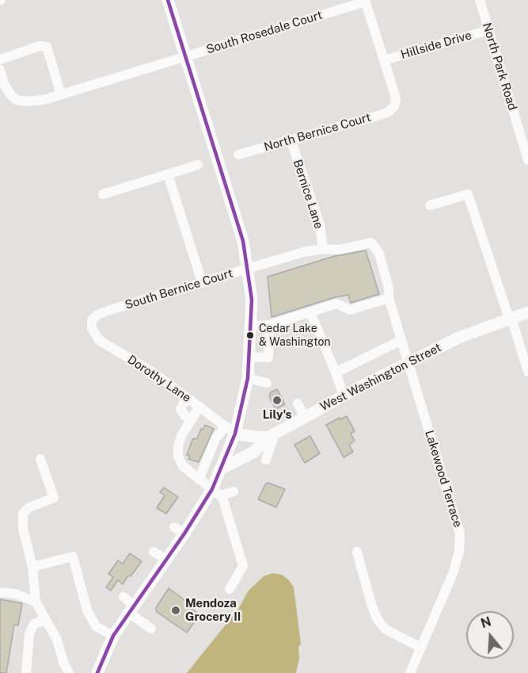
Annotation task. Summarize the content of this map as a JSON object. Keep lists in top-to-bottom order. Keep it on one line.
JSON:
{"streets":{"main road":["West Washington Street"],"street":["South Rosedale Court","Hillside Drive","North Park Road","North Bernice Court","Bernice Lane","South Bernice Court","Dorothy Lane","Lakewood Terrace"]},"crossings":[["Hillside Drive","North Park Road"],["Hillside Drive","North Bernice Court"],["North Bernice Court","Bernice Lane"],["Bernice Lane","South Bernice Court"],["South Bernice Court","Dorothy Lane"],["South Bernice Court","Lakewood Terrace"],["West Washington Street","Lakewood Terrace"]],"places":["Cedar Lake & Washington","Lily's","Mendoza Grocery II"],"north":"top"}
